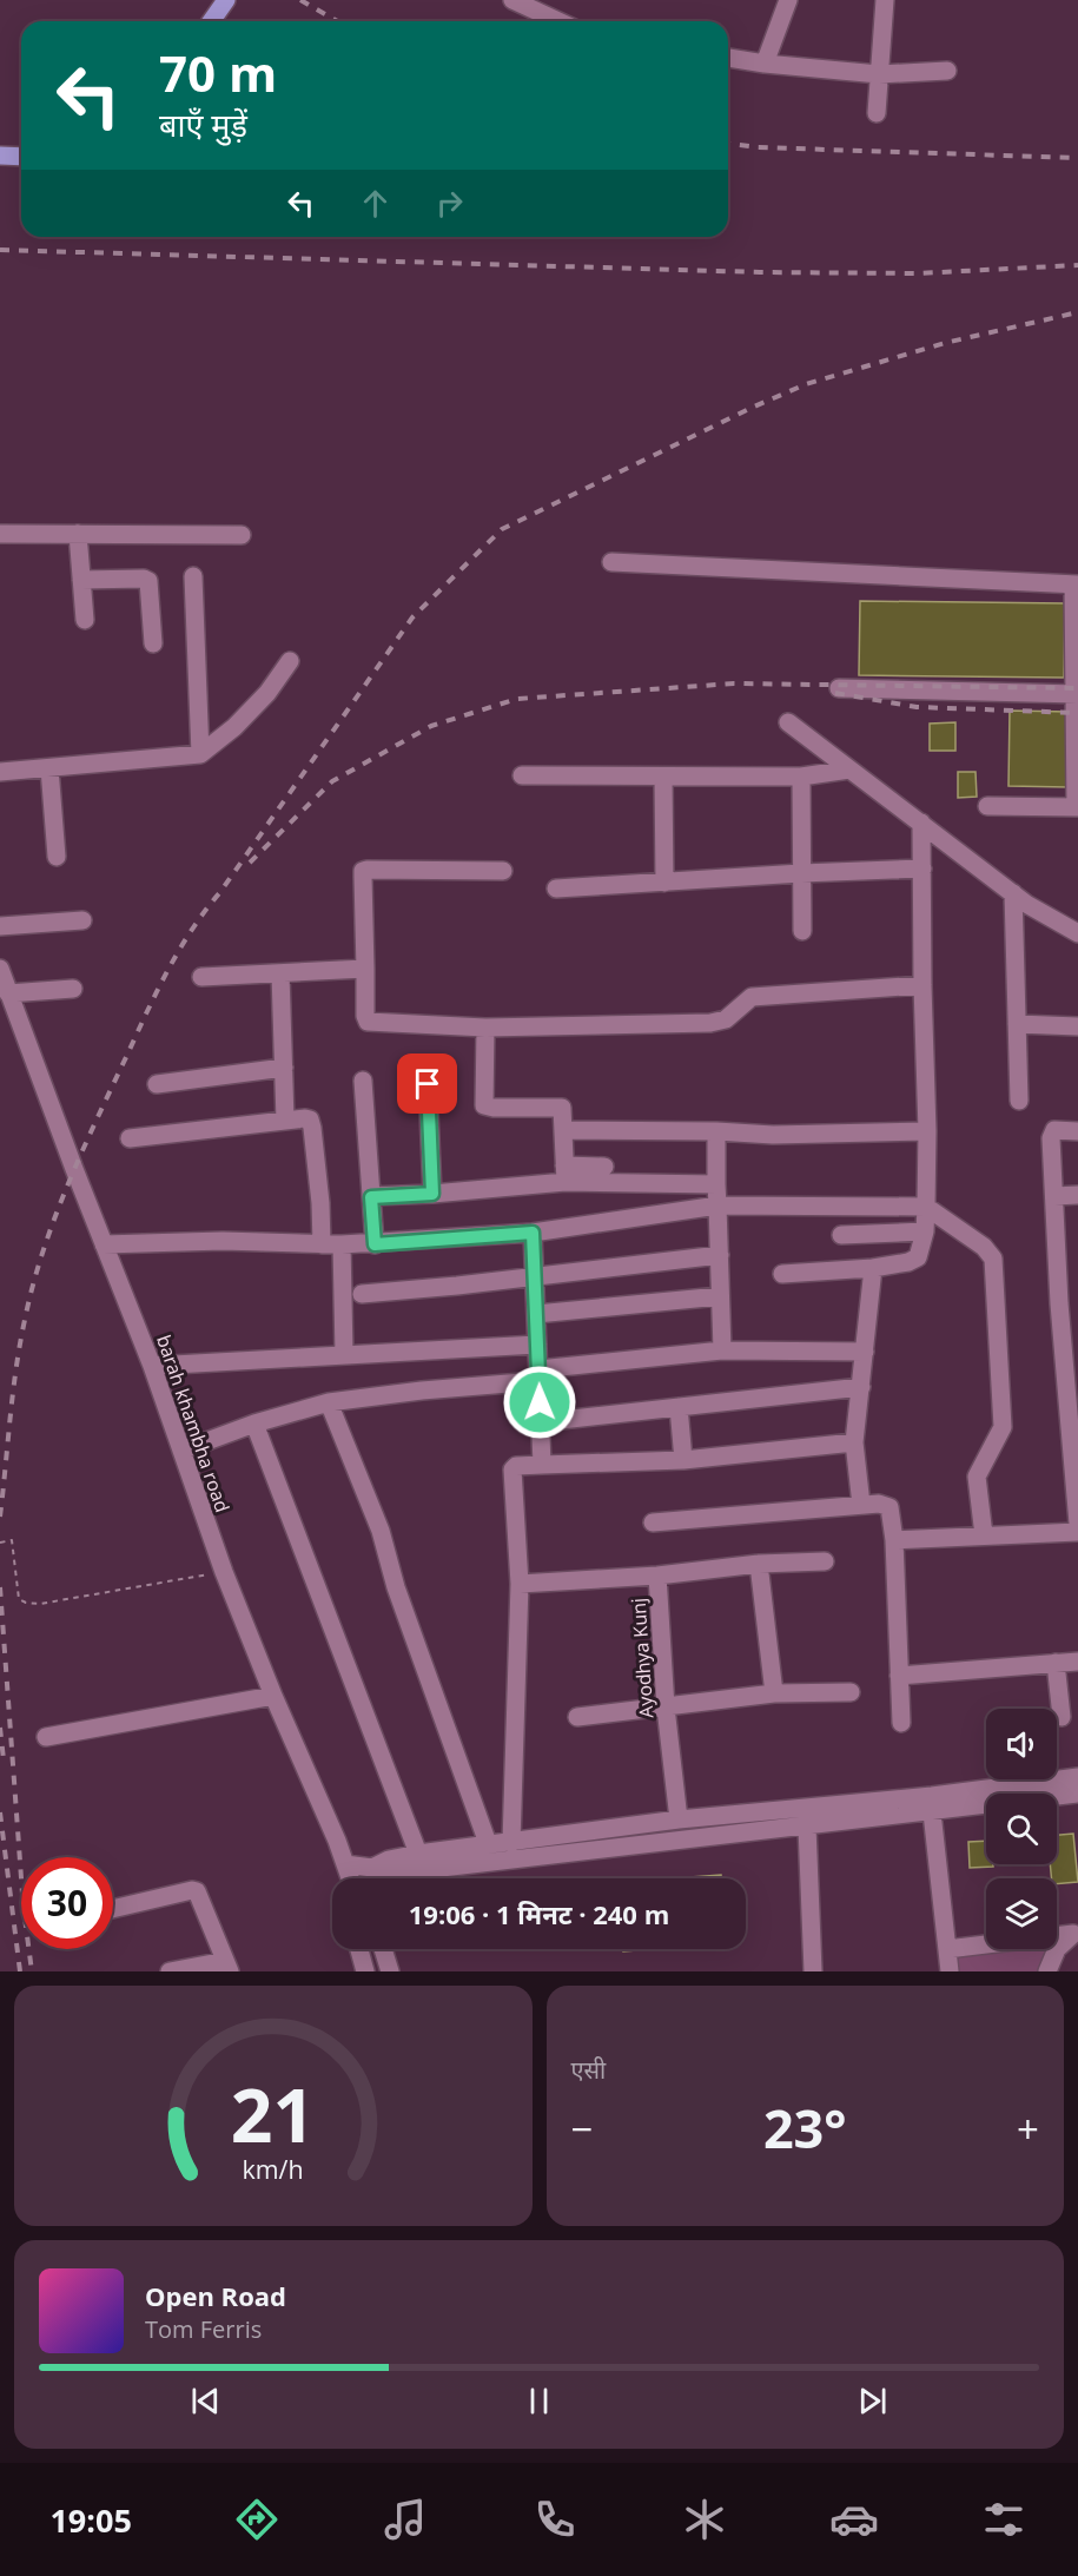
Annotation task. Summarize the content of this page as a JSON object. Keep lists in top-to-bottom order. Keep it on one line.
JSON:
{"streets":{"street":["barah khambha road","Ayodhya Kunj"]},"page":{"turn":["70 m","बाएँ मुड़ें"],"limit":"30","trip":"19:06 · 1 मिनट · 240 m","tile":"एसी","heat":["−","23°","+"],"song":["Open Road","Tom Ferris"],"tabs":"19:05","gauge":["21","km/h"]}}
